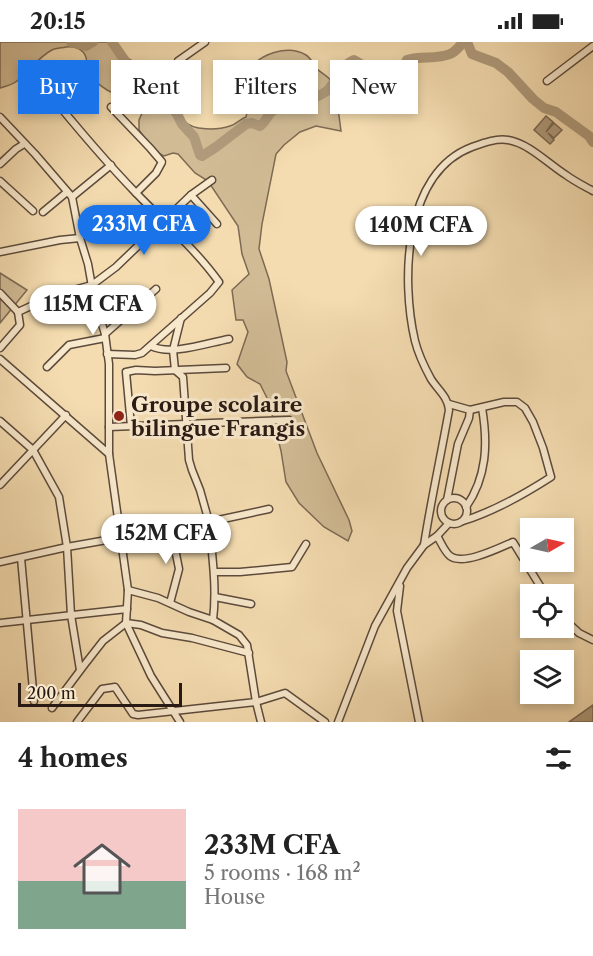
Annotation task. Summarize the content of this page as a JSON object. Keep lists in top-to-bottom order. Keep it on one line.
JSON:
{"places":["Groupe scolaire bilingue Frangis"],"scale_bar":"200 m","north":"right","page":{"status":"20:15","chip":["Buy","Rent","Filters","New"],"price":["233M CFA","140M CFA","115M CFA","152M CFA"],"scale":"200 m","heading":"4 homes","list":[{"name":"233M CFA","note":"5 rooms · 168 m² · House"}]}}
